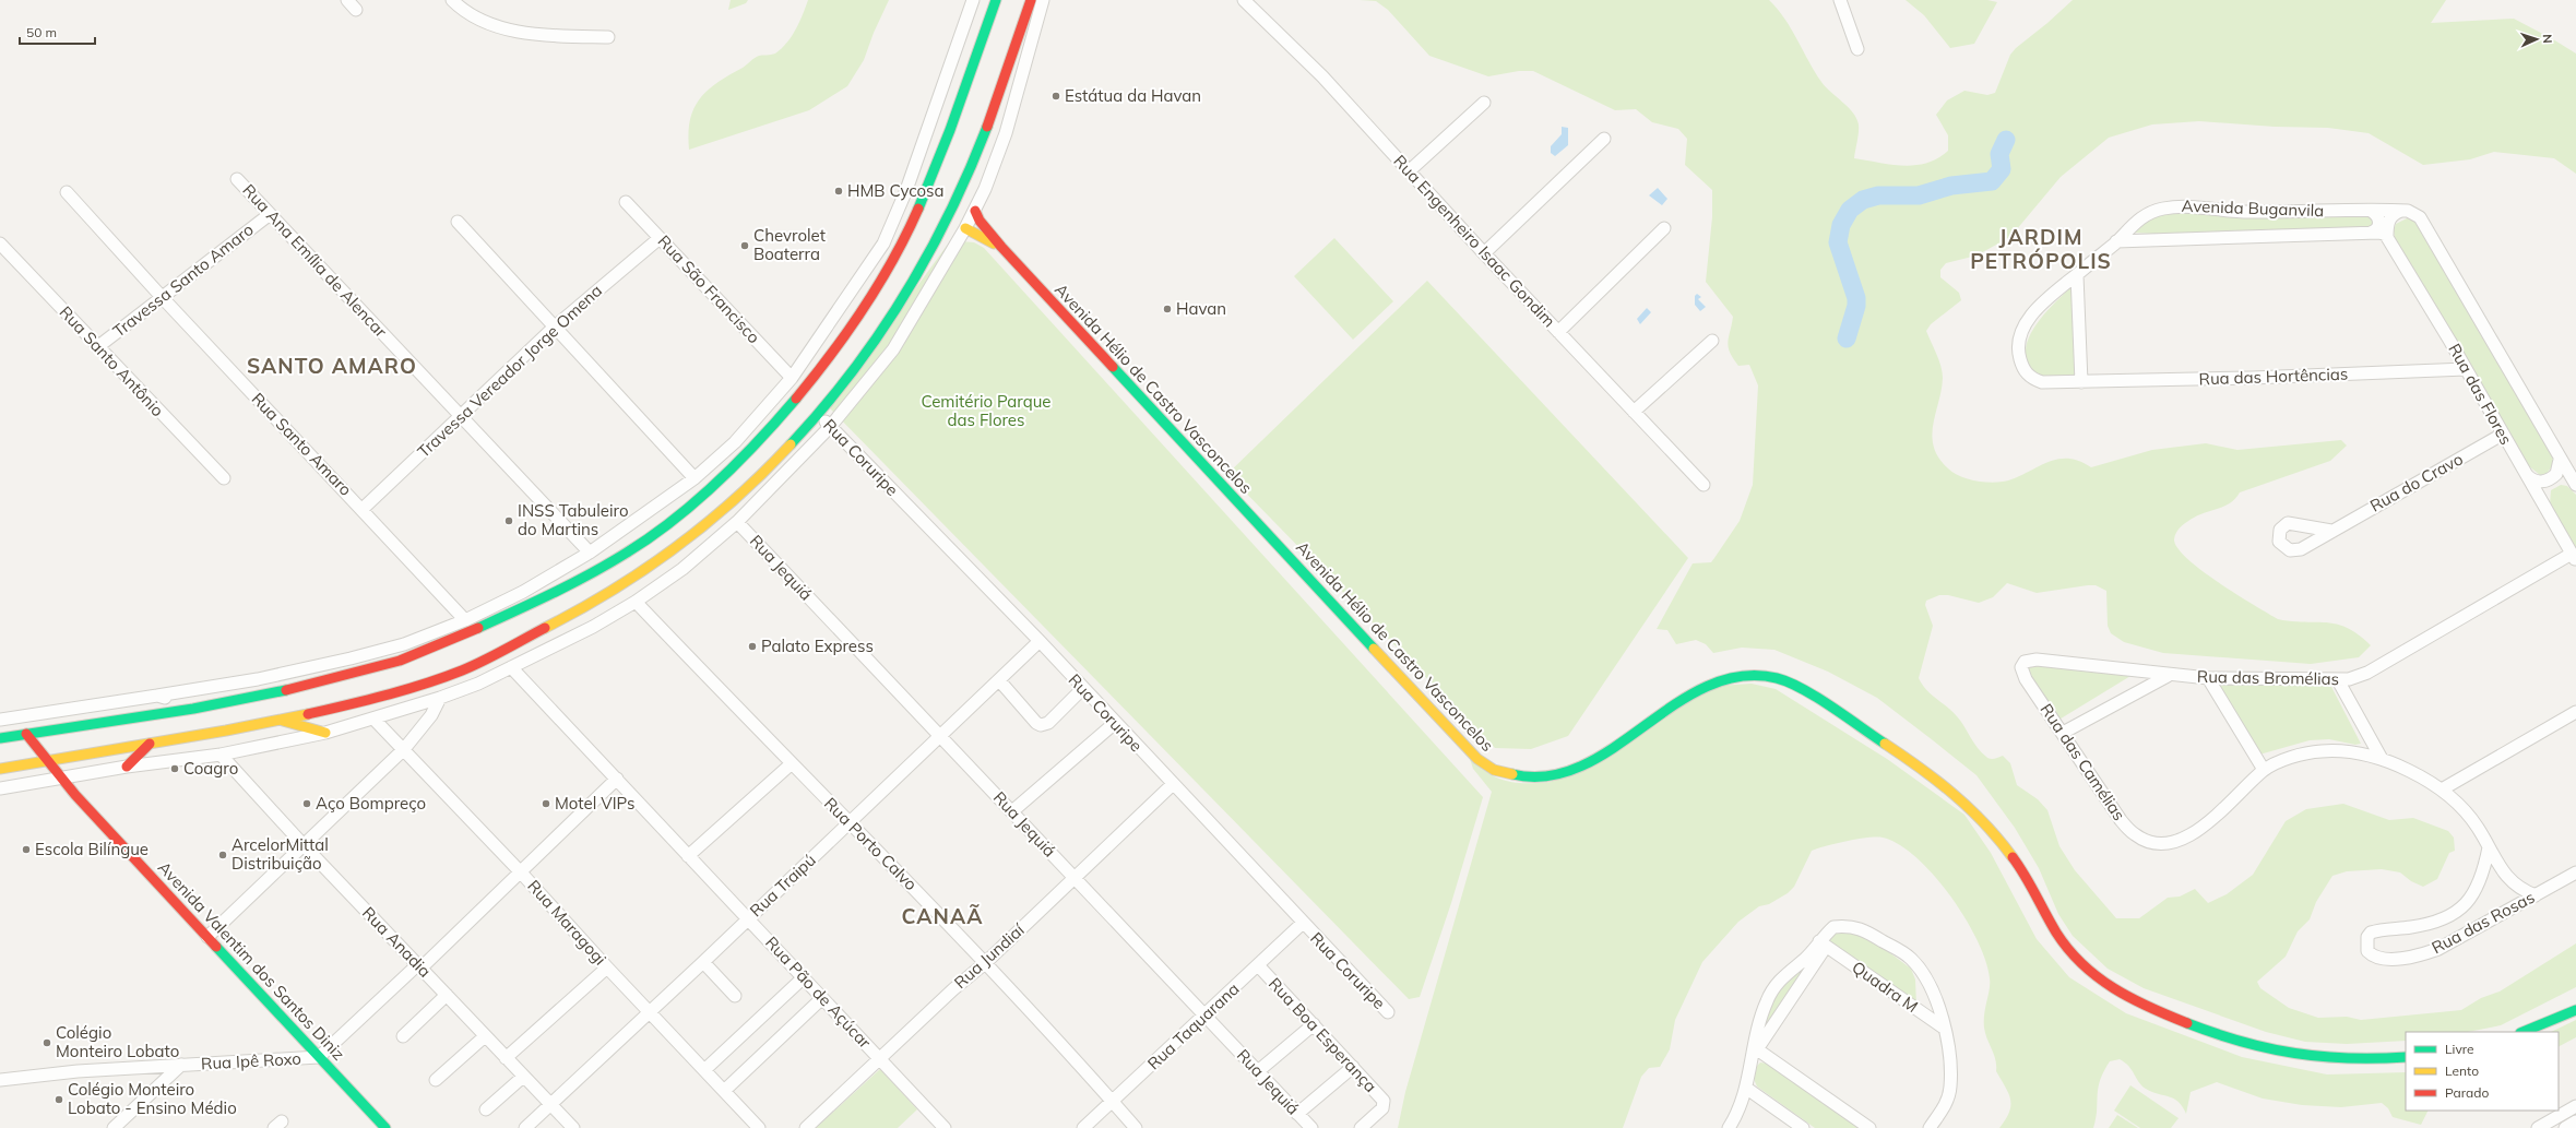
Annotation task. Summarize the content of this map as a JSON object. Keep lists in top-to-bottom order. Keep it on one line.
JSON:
{"streets":{"main road":["Avenida Hélio de Castro Vasconcelos","Avenida Valentim dos Santos Diniz"],"street":["Avenida Buganvila","Rua Engenheiro Isaac Gondim","Rua Ana Emília de Alencar","Travessa Santo Amaro","Rua São Francisco","Rua Santo Antônio","Travessa Vereador Jorge Omena","Rua das Hortências","Rua das Flores","Rua Santo Amaro","Rua Coruripe","Rua do Cravo","Rua Jequiá","Rua das Bromélias","Rua das Camélias","Rua Porto Calvo","Rua Traipú","Rua Maragogi","Rua das Rosas","Rua Anadia","Rua Jundiaí","Quadra M","Rua Pão de Açúcar","Rua Taquarana","Rua Boa Esperança","Rua Ipê Roxo"]},"crossings":[["Avenida Buganvila","Rua das Hortências"],["Avenida Buganvila","Rua das Flores"],["Rua Ana Emília de Alencar","Travessa Santo Amaro"],["Rua Ana Emília de Alencar","Travessa Vereador Jorge Omena"],["Travessa Santo Amaro","Rua Santo Antônio"],["Travessa Santo Amaro","Rua Santo Amaro"],["Rua São Francisco","Travessa Vereador Jorge Omena"],["Travessa Vereador Jorge Omena","Rua Santo Amaro"],["Rua das Hortências","Rua das Flores"],["Rua das Flores","Rua do Cravo"],["Rua das Flores","Rua das Bromélias"],["Rua Coruripe","Rua Traipú"],["Rua Coruripe","Rua Jundiaí"],["Rua Coruripe","Rua Taquarana"],["Rua Jequiá","Rua Traipú"],["Rua Jequiá","Rua Jundiaí"],["Rua Jequiá","Rua Taquarana"],["Rua das Bromélias","Rua das Camélias"],["Rua Porto Calvo","Rua Traipú"],["Rua Porto Calvo","Rua Jundiaí"],["Rua Porto Calvo","Rua Taquarana"],["Rua Traipú","Rua Maragogi"],["Rua Traipú","Rua Anadia"],["Rua Traipú","Rua Pão de Açúcar"],["Rua Jundiaí","Rua Pão de Açúcar"],["Avenida Valentim dos Santos Diniz","Rua Ipê Roxo"],["Rua Taquarana","Rua Boa Esperança"]],"districts":["JARDIM PETRÓPOLIS","SANTO AMARO","CANAÃ"],"parks":["Cemitério Parque das Flores"],"places":["Estátua da Havan","HMB Cycosa","Chevrolet Boaterra","Havan","INSS Tabuleiro do Martins","Palato Express","Coagro","Aço Bompreço","Motel VIPs","Escola Bilíngue","ArcelorMittal Distribuição","Colégio Monteiro Lobato","Colégio Monteiro Lobato - Ensino Médio"],"legend":["Livre","Lento","Parado"],"scale_bar":"50 m","north":"right"}
